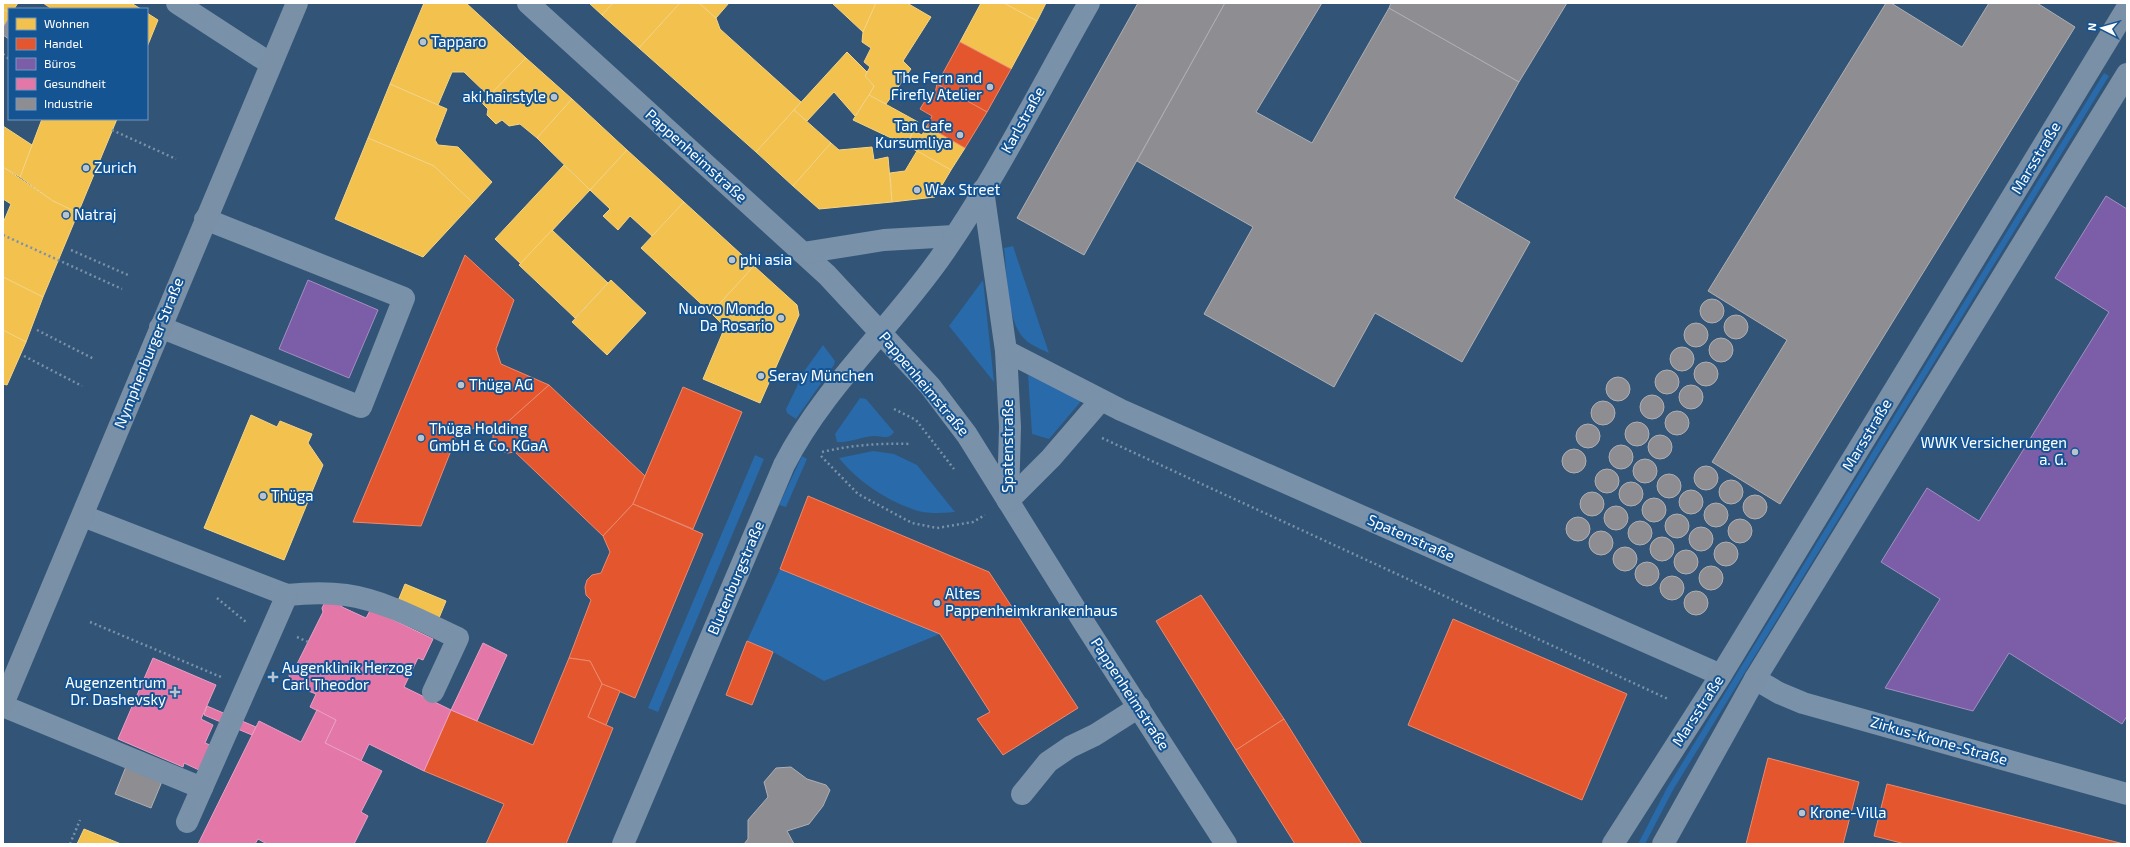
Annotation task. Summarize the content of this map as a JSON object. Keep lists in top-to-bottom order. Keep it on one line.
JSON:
{"streets":{"main road":["Marsstraße","Nymphenburger Straße"],"street":["Karlstraße","Pappenheimstraße","Spatenstraße","Blutenburgstraße","Zirkus-Krone-Straße"]},"crossings":[["Karlstraße","Pappenheimstraße"],["Karlstraße","Spatenstraße"],["Karlstraße","Blutenburgstraße"],["Pappenheimstraße","Spatenstraße"],["Pappenheimstraße","Blutenburgstraße"],["Marsstraße","Spatenstraße"],["Marsstraße","Zirkus-Krone-Straße"]],"places":{"other":["Tapparo","The Fern and Firefly Atelier","aki hairstyle","Tan Cafe Kursumliya","Zurich","Wax Street","Natraj","phi asia","Nuovo Mondo Da Rosario","Seray München","Thüga AG","Thüga Holding GmbH & Co. KGaA","WWK Versicherungen a. G.","Thüga","Altes Pappenheimkrankenhaus","Krone-Villa"],"health":["Augenklinik Herzog Carl Theodor","Augenzentrum Dr. Dashevsky"]},"legend":["Wohnen","Handel","Büros","Gesundheit","Industrie"],"north":"left"}
